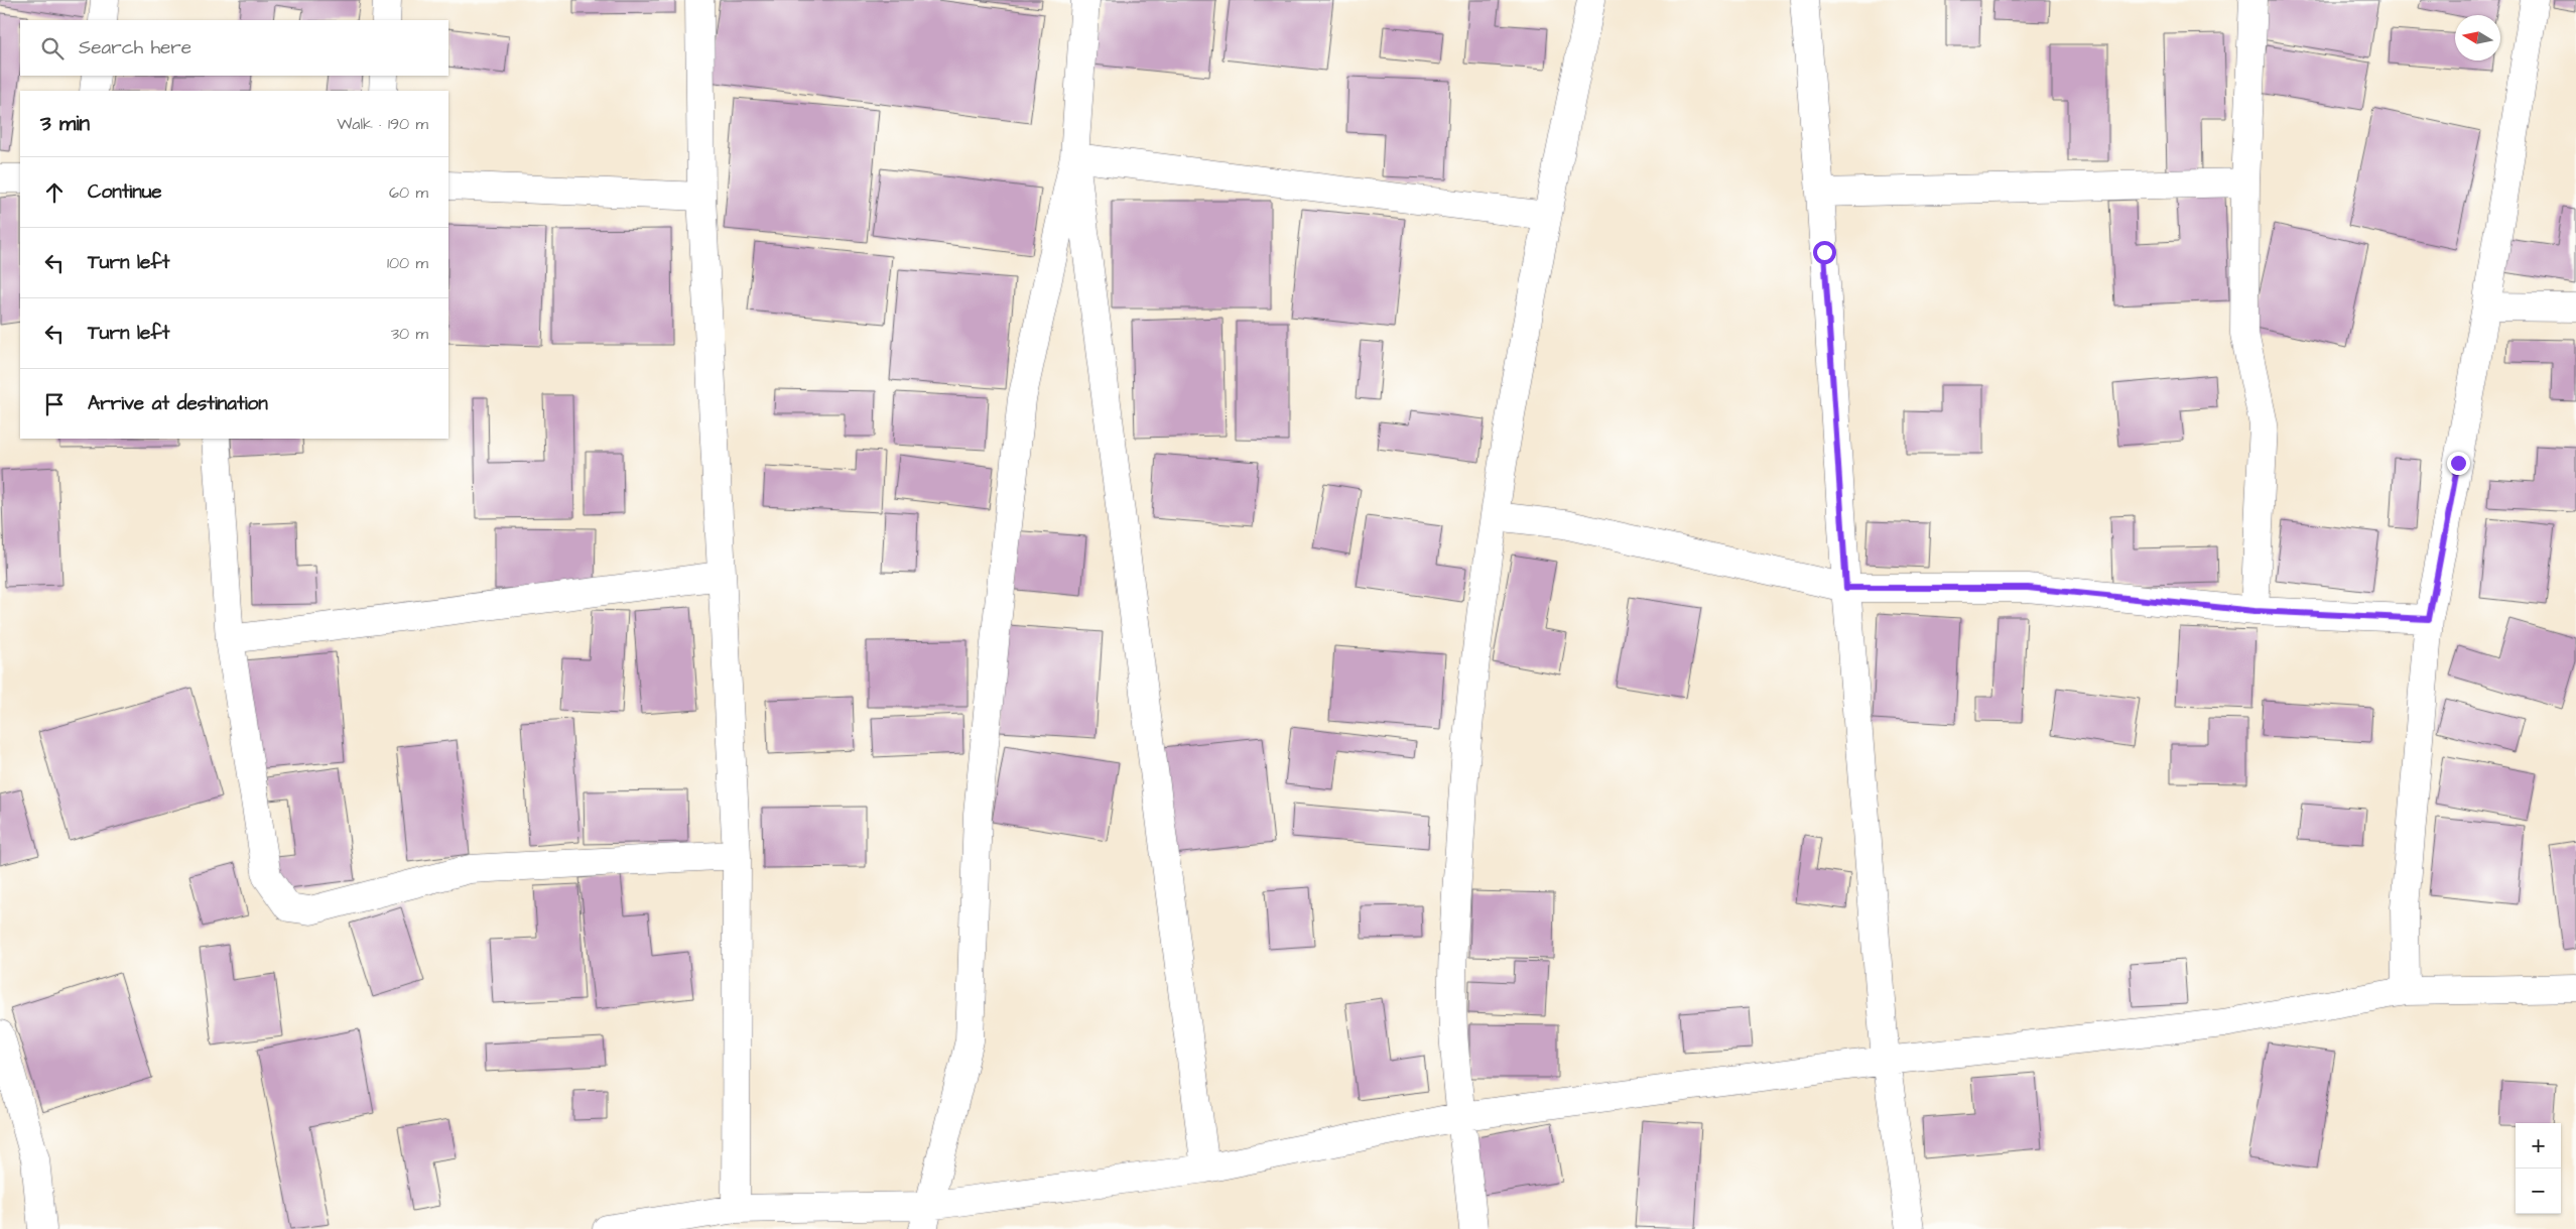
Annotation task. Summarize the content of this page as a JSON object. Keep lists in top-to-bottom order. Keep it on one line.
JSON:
{"north":"left","page":{"search":"Search here","heading":["3 min","Walk · 190 m"],"list":[["Continue","60 m"],["Turn left","100 m"],["Turn left","30 m"],"Arrive at destination"],"map_buttons":["+","−"]}}
